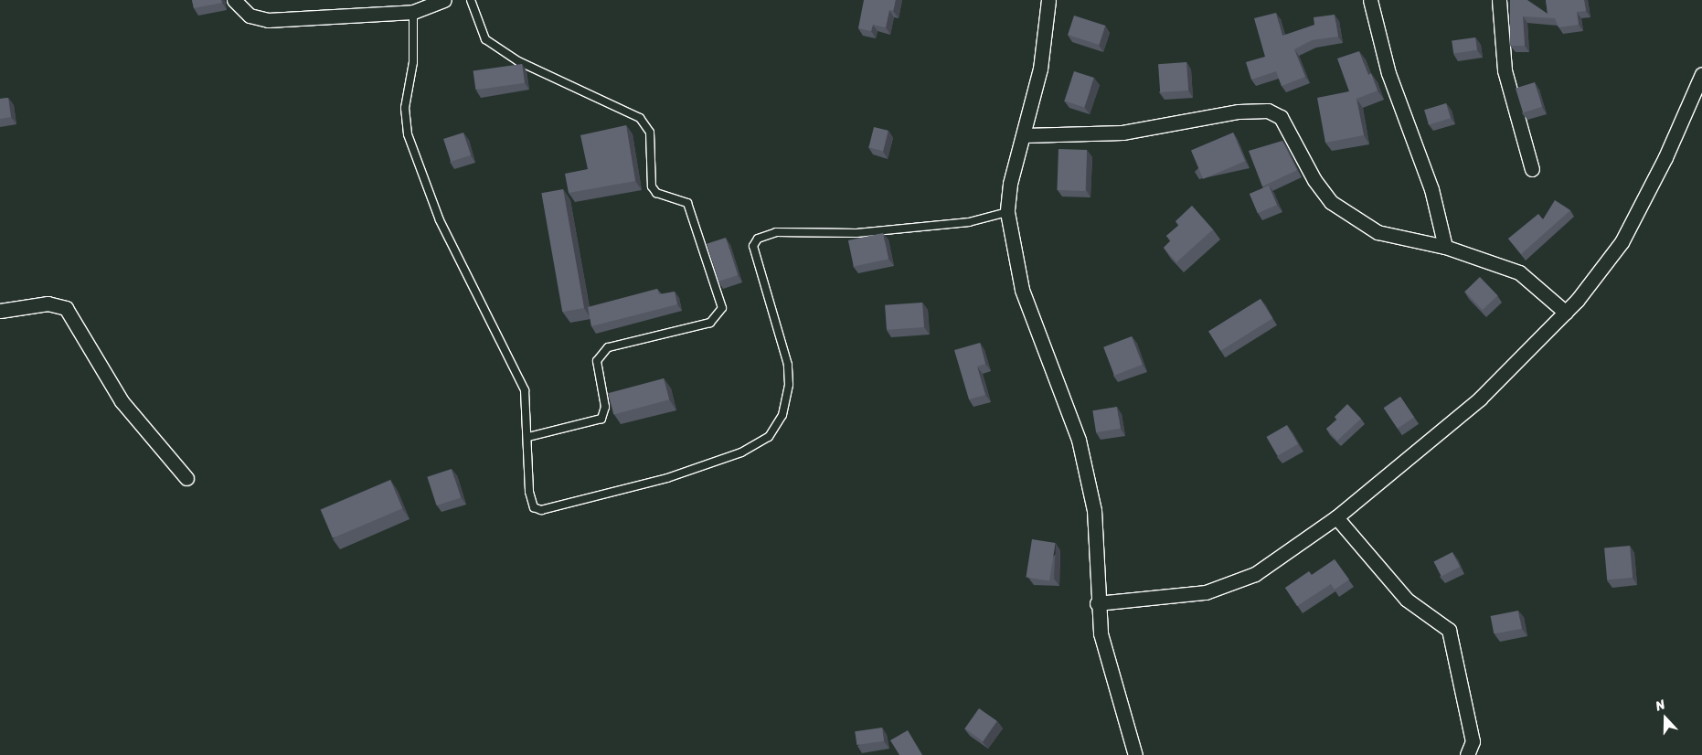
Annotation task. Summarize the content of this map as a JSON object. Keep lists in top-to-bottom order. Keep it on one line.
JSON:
{"north":"top"}
